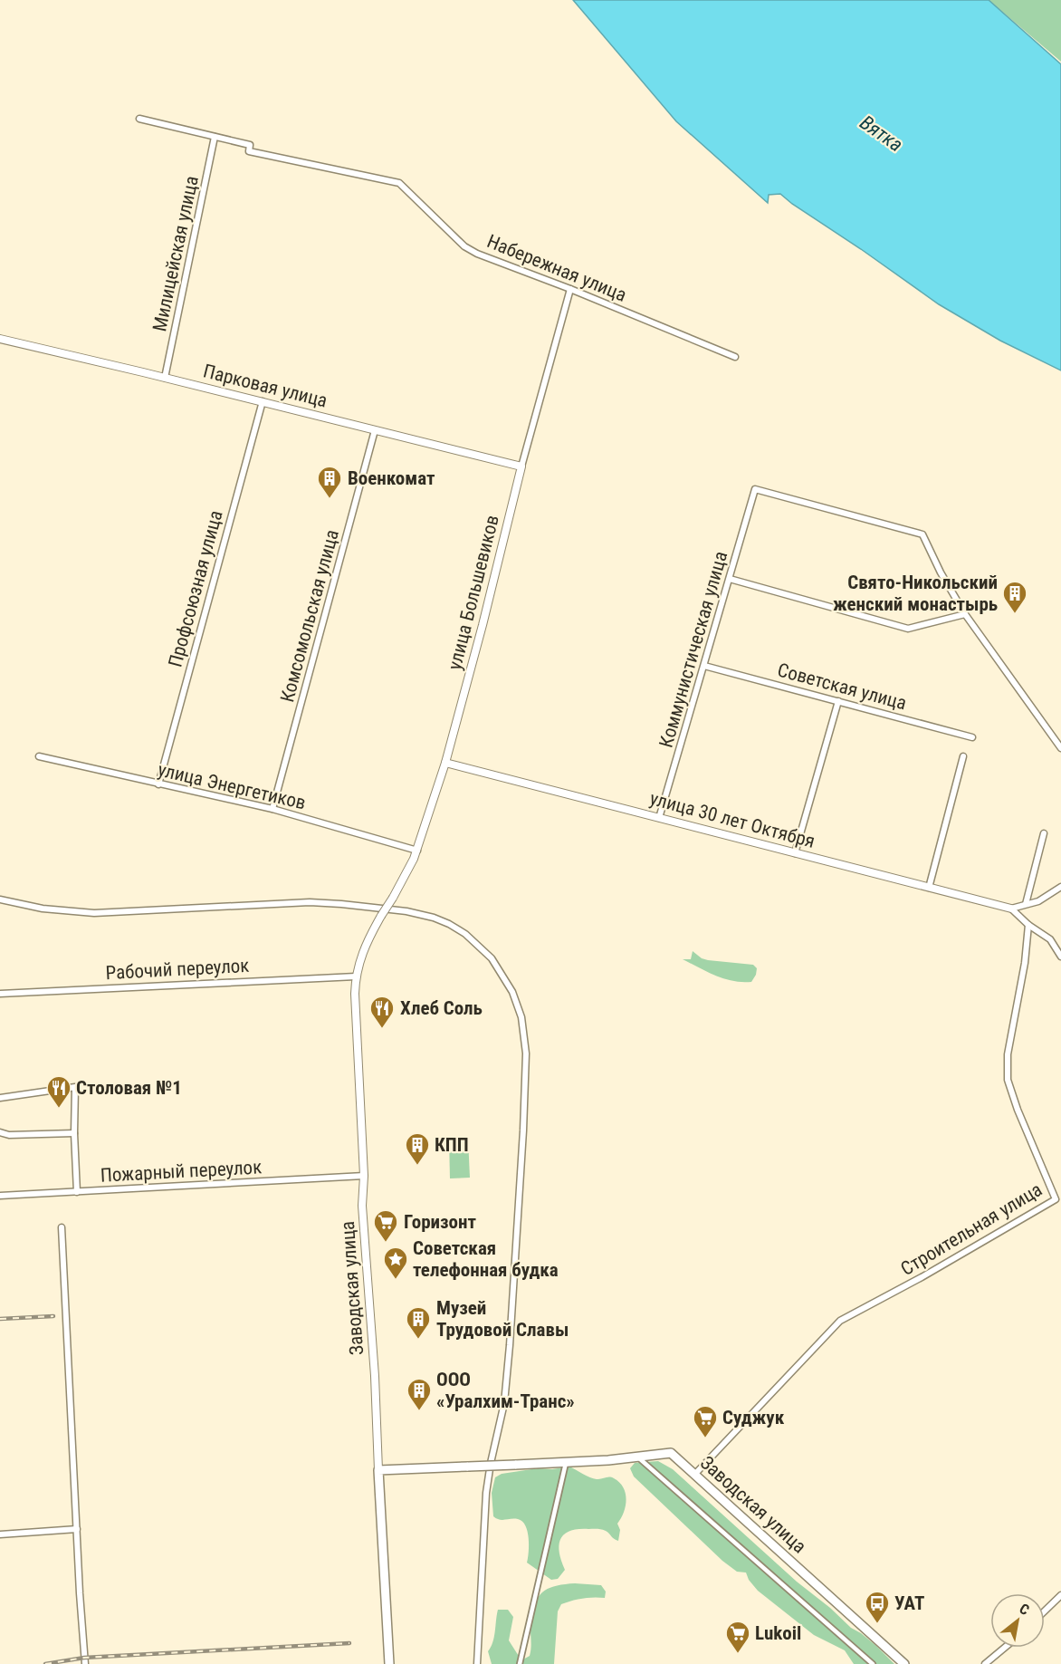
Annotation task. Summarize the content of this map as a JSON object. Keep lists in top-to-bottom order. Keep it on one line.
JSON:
{"streets":{"main road":["Заводская улица"],"street":["Милицейская улица","Набережная улица","Парковая улица","Профсоюзная улица","улица Большевиков","Комсомольская улица","Коммунистическая улица","Советская улица","улица Энергетиков","улица 30 лет Октября","Рабочий переулок","Пожарный переулок","Строительная улица"]},"crossings":[["Милицейская улица","Набережная улица"],["Милицейская улица","Парковая улица"],["Набережная улица","улица Большевиков"],["Парковая улица","Профсоюзная улица"],["Парковая улица","улица Большевиков"],["Парковая улица","Комсомольская улица"],["Профсоюзная улица","улица Энергетиков"],["улица Большевиков","улица Энергетиков"],["улица Большевиков","улица 30 лет Октября"],["улица Большевиков","Заводская улица"],["Комсомольская улица","улица Энергетиков"],["Коммунистическая улица","Советская улица"],["Коммунистическая улица","улица 30 лет Октября"],["Рабочий переулок","Заводская улица"],["Пожарный переулок","Заводская улица"],["Строительная улица","Заводская улица"]],"water":["Вятка"],"places":{"building":["Военкомат","Свято-Никольский женский монастырь","КПП","Музей Трудовой Славы","ООО «Уралхим-Транс»"],"restaurant":["Хлеб Соль","Столовая №1"],"supermarket":["Горизонт","Суджук","Lukoil"],"place":["Советская телефонная будка"],"bus stop":["УАТ"]},"north":"top right"}
